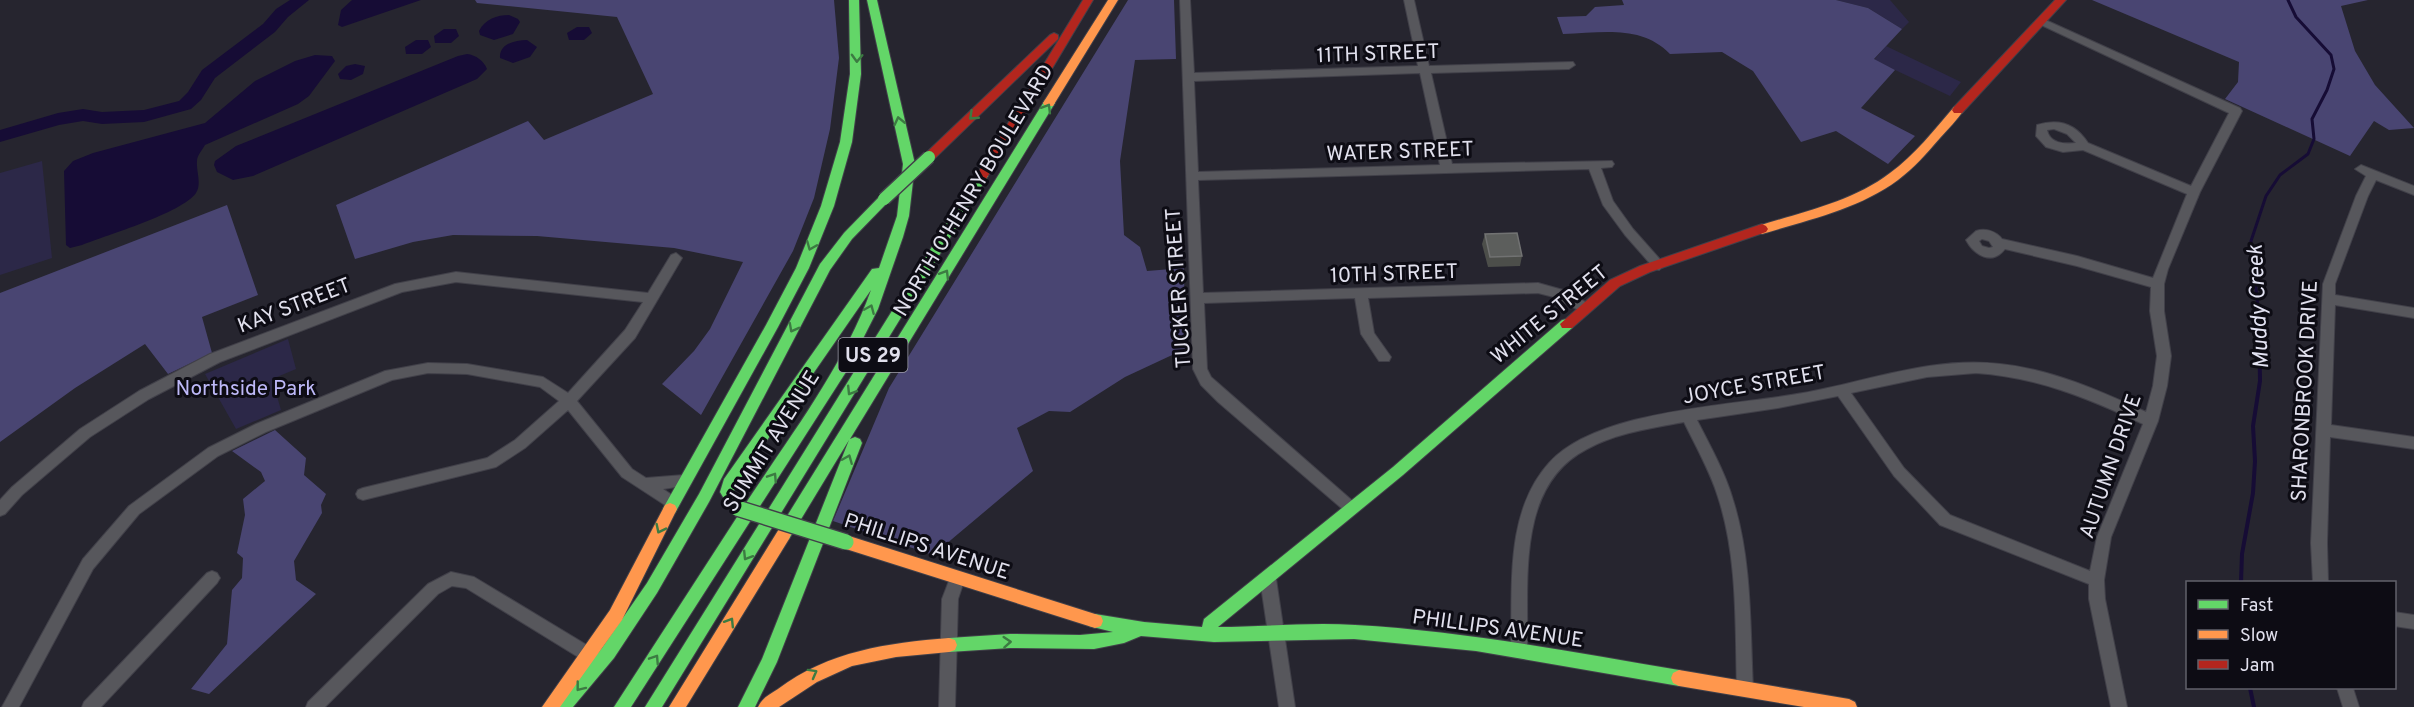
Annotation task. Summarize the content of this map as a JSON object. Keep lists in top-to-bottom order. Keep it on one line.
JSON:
{"streets":{"main road":["NORTH O'HENRY BOULEVARD","WHITE STREET","US 29","SUMMIT AVENUE","PHILLIPS AVENUE"],"street":["11TH STREET","WATER STREET","10TH STREET","TUCKER STREET","KAY STREET","JOYCE STREET","SHARONBROOK DRIVE","AUTUMN DRIVE"]},"crossings":[["11TH STREET","TUCKER STREET"],["WATER STREET","TUCKER STREET"],["NORTH O'HENRY BOULEVARD","SUMMIT AVENUE"],["10TH STREET","TUCKER STREET"],["10TH STREET","WHITE STREET"],["TUCKER STREET","WHITE STREET"],["WHITE STREET","AUTUMN DRIVE"],["WHITE STREET","PHILLIPS AVENUE"],["JOYCE STREET","AUTUMN DRIVE"],["JOYCE STREET","PHILLIPS AVENUE"],["SUMMIT AVENUE","PHILLIPS AVENUE"]],"water":["Muddy Creek"],"parks":["Northside Park"],"legend":["Fast","Slow","Jam"]}
